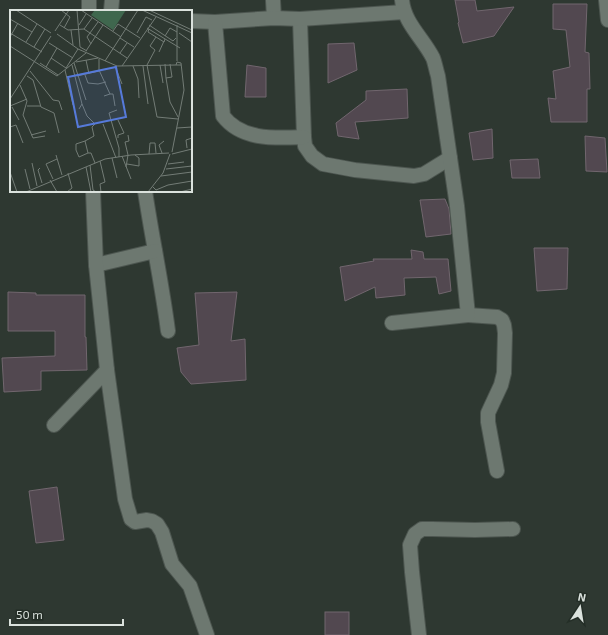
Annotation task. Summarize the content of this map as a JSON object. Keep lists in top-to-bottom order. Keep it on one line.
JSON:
{"scale_bar":"50 m","north":"top"}
